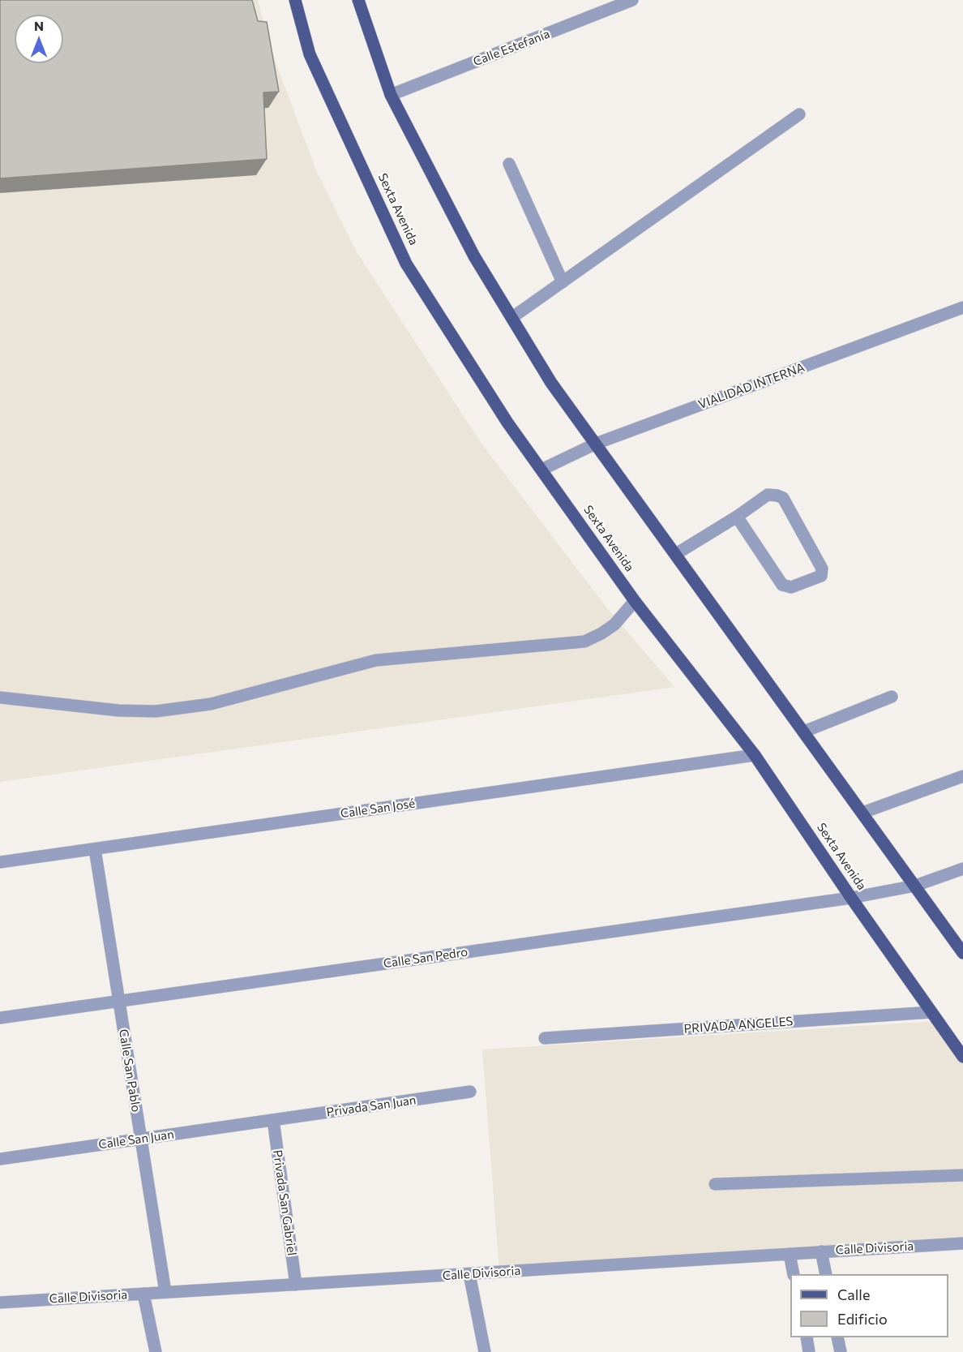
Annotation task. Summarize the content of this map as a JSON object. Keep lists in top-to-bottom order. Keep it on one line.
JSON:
{"streets":{"main road":["Sexta Avenida"],"street":["Calle Estefanía","VIALIDAD INTERNA","Calle San José","Calle San Pedro","PRIVADA ANGELES","Calle San Pablo","Privada San Juan","Calle San Juan","Privada San Gabriel","Calle Divisoria"]},"crossings":[["Sexta Avenida","VIALIDAD INTERNA"],["Sexta Avenida","Calle San José"],["Sexta Avenida","Calle San Pedro"],["Sexta Avenida","PRIVADA ANGELES"],["Calle San José","Calle San Pablo"],["Calle San Pedro","Calle San Pablo"],["Calle San Pablo","Calle San Juan"],["Calle San Pablo","Calle Divisoria"],["Privada San Juan","Calle San Juan"],["Privada San Juan","Privada San Gabriel"],["Calle San Juan","Privada San Gabriel"],["Privada San Gabriel","Calle Divisoria"]],"legend":["Calle","Edificio"],"north":"top"}
